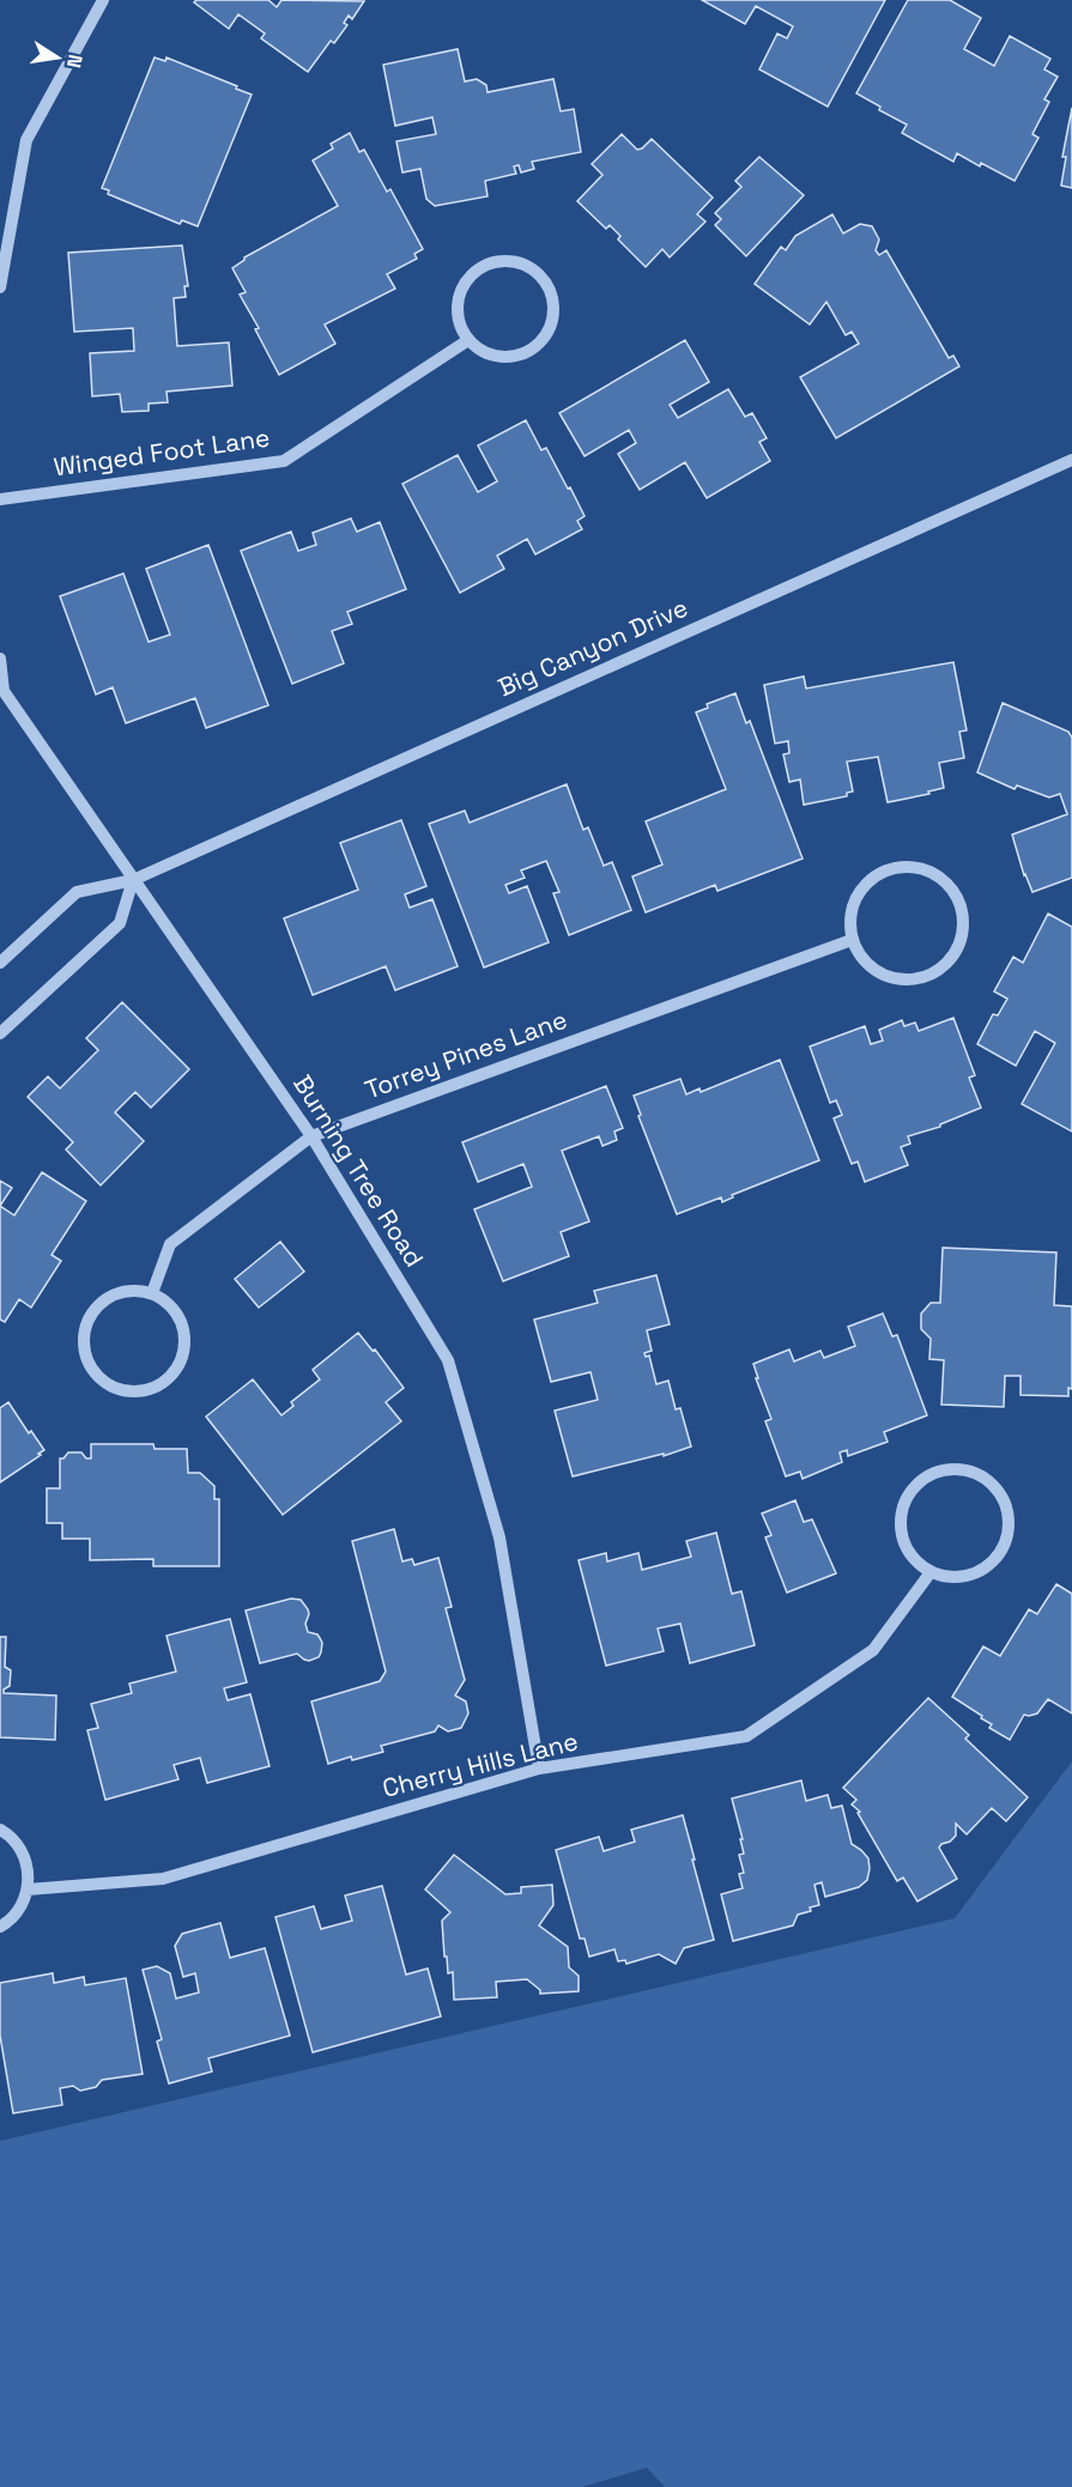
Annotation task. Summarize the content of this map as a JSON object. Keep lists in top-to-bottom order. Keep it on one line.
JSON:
{"streets":{"street":["Winged Foot Lane","Big Canyon Drive","Torrey Pines Lane","Burning Tree Road","Cherry Hills Lane"]},"crossings":[["Big Canyon Drive","Burning Tree Road"],["Torrey Pines Lane","Burning Tree Road"],["Burning Tree Road","Cherry Hills Lane"]],"north":"right"}
